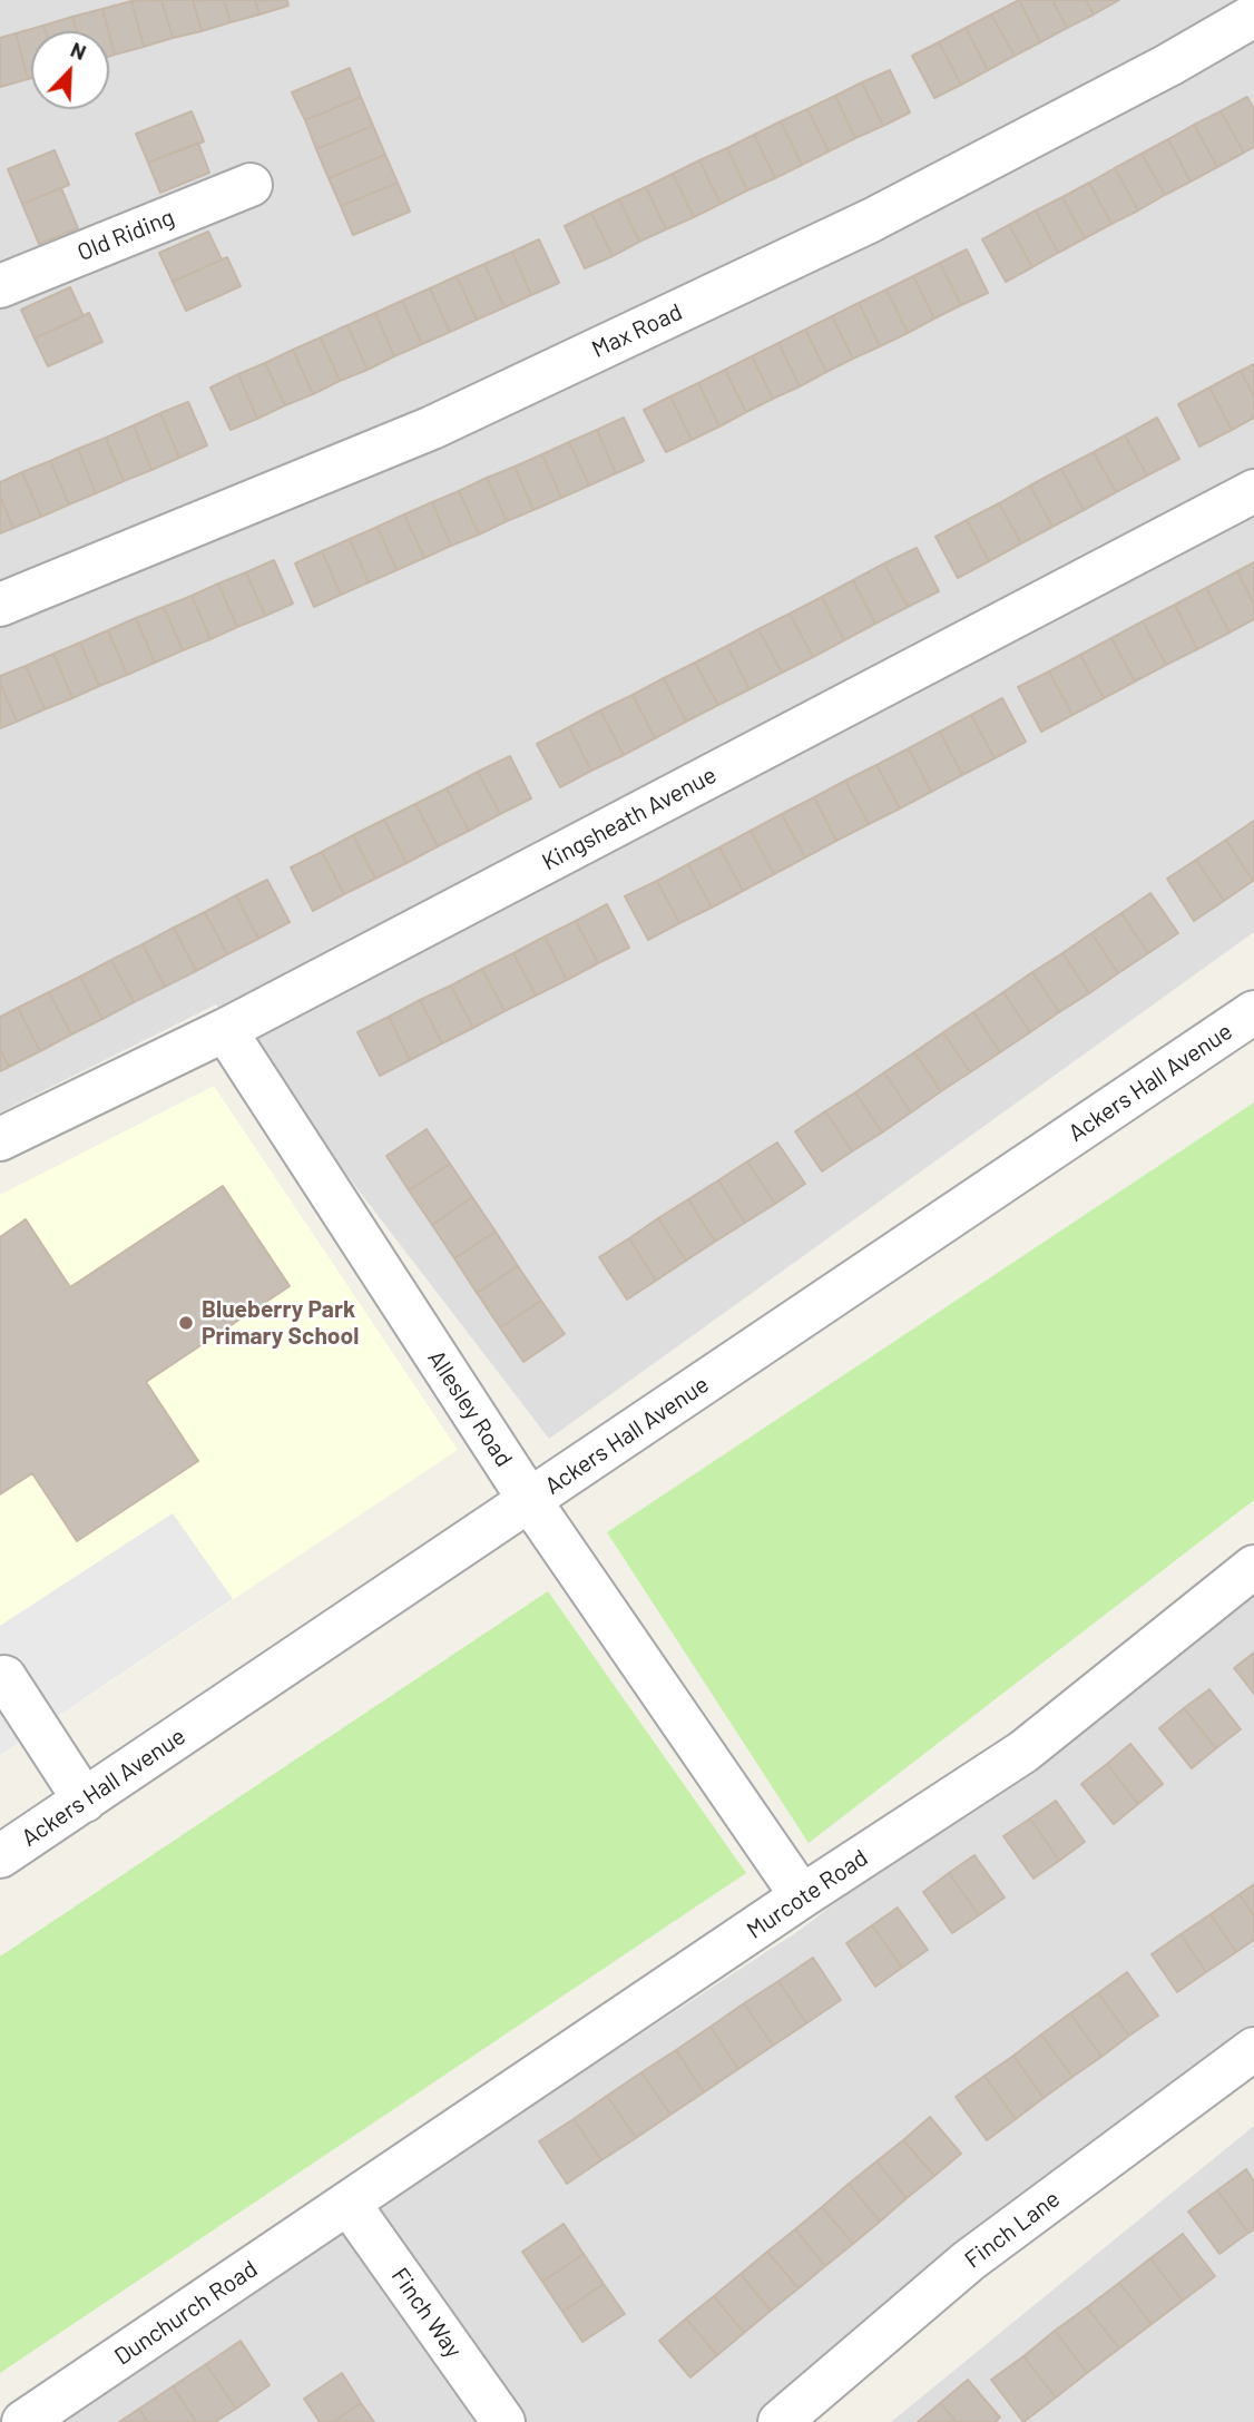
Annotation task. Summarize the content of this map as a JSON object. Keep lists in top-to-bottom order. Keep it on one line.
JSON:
{"streets":{"street":["Old Riding","Max Road","Kingsheath Avenue","Ackers Hall Avenue","Allesley Road","Murcote Road","Finch Lane","Dunchurch Road","Finch Way"]},"crossings":[["Kingsheath Avenue","Allesley Road"],["Ackers Hall Avenue","Allesley Road"],["Allesley Road","Murcote Road"],["Murcote Road","Dunchurch Road"],["Murcote Road","Finch Way"],["Dunchurch Road","Finch Way"]],"places":["Blueberry Park Primary School"],"north":"top right"}
